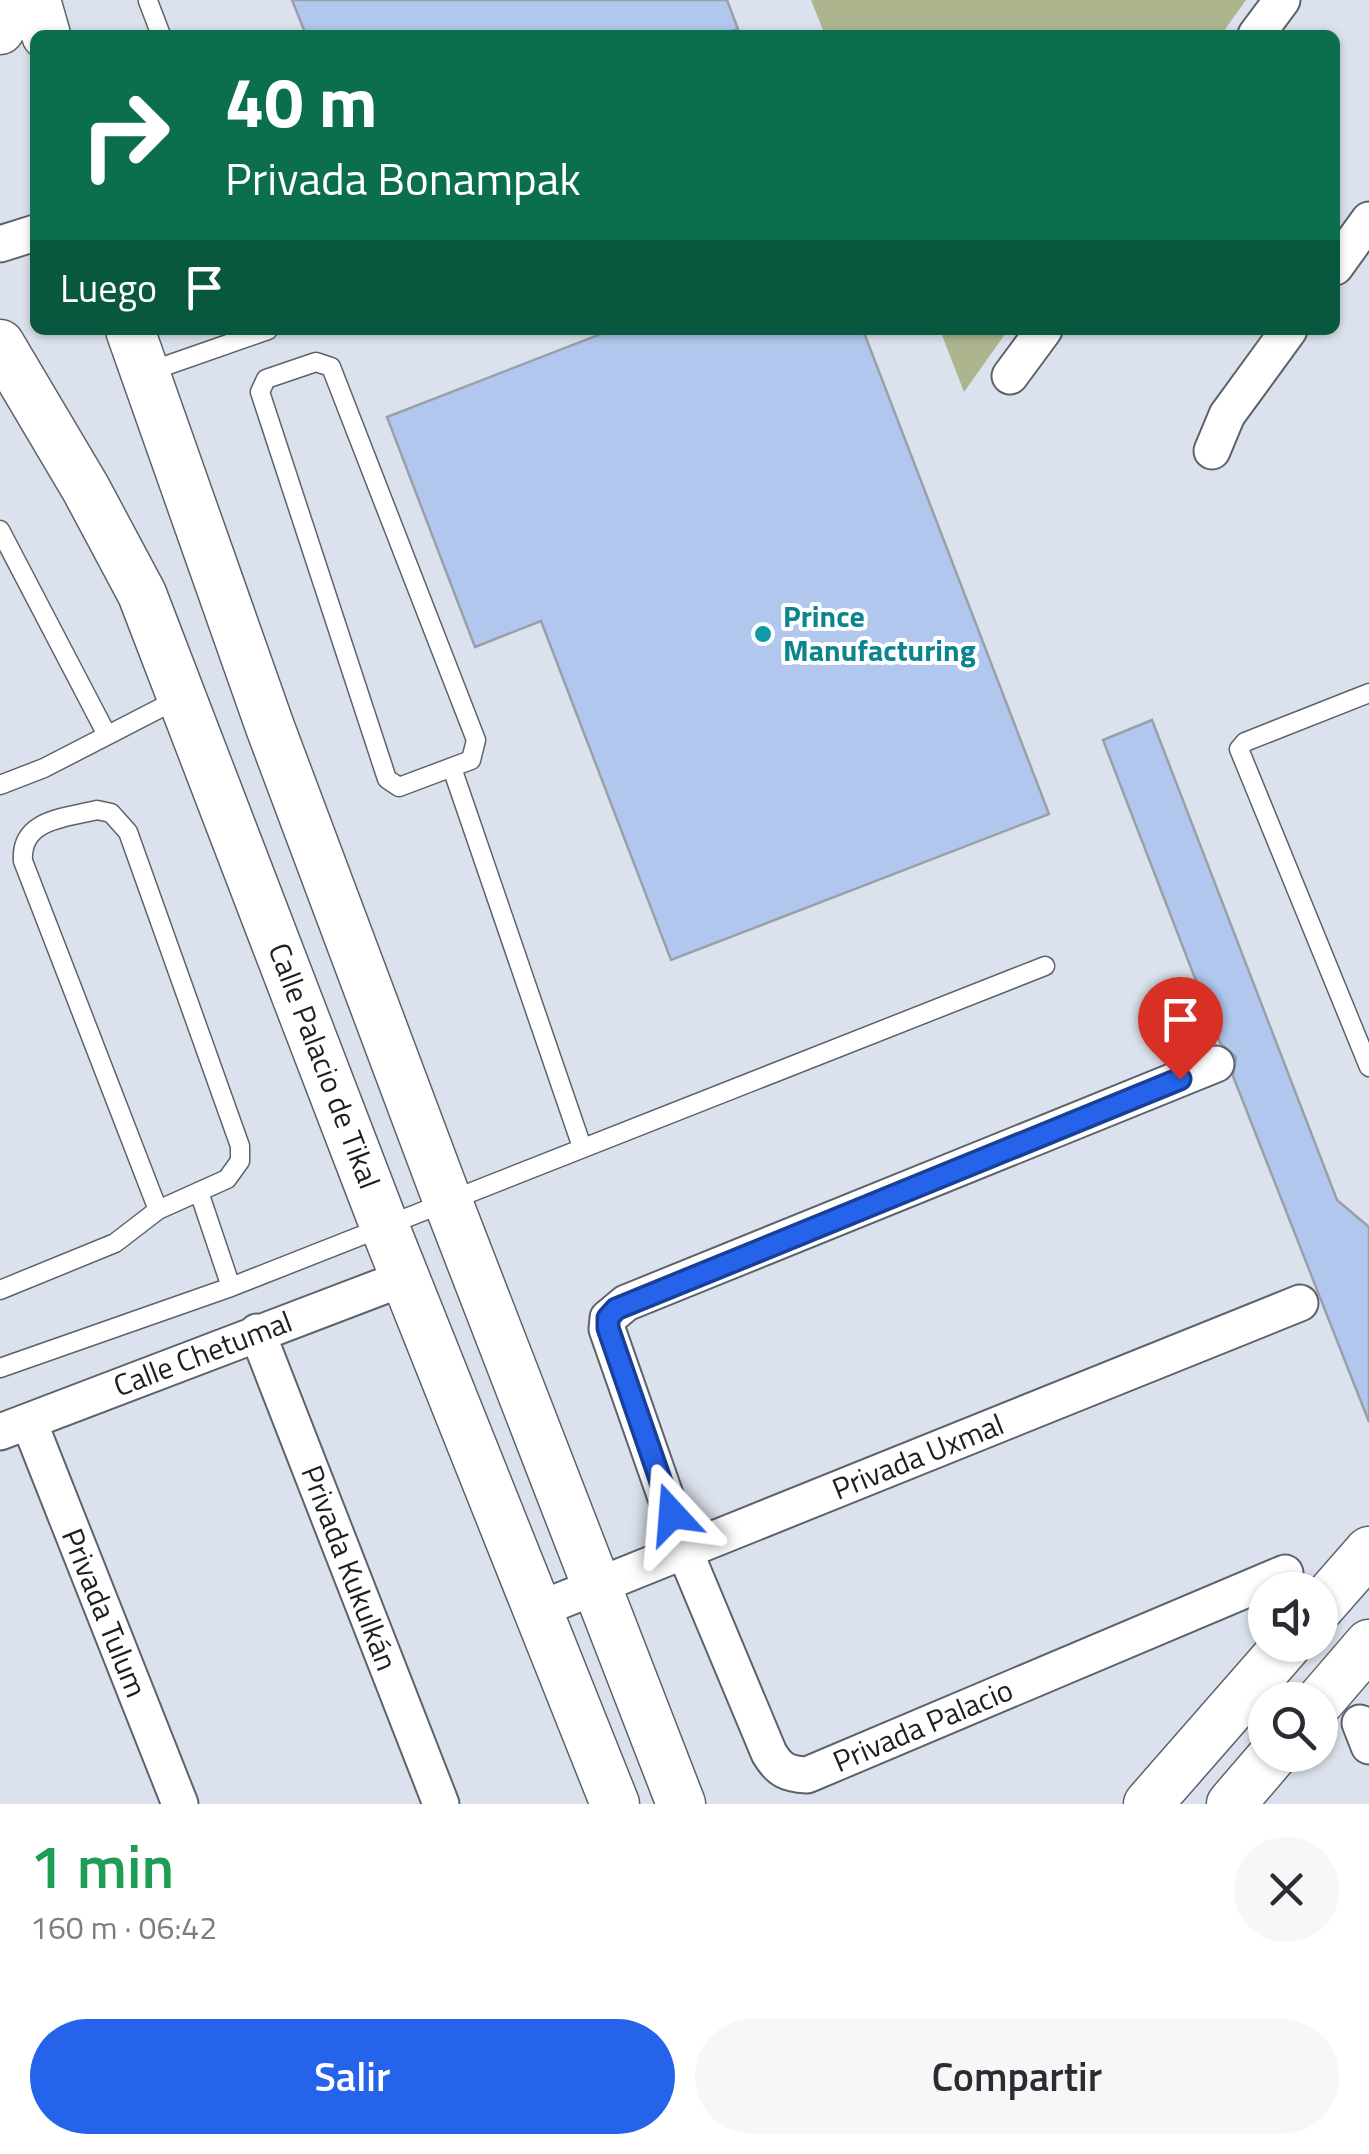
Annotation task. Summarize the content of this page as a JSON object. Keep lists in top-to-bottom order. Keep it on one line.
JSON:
{"streets":{"street":["Calle Palacio de Tikal","Calle Chetumal","Privada Uxmal","Privada Kukulkán","Privada Tulum","Privada Palacio"]},"crossings":[["Calle Palacio de Tikal","Calle Chetumal"],["Calle Palacio de Tikal","Privada Uxmal"],["Calle Chetumal","Privada Kukulkán"],["Calle Chetumal","Privada Tulum"],["Privada Uxmal","Privada Palacio"]],"places":["Prince Manufacturing"],"page":{"turn":["40 m","Privada Bonampak"],"then":"Luego","heading":["1 min","160 m · 06:42"],"buttons":["Salir","Compartir"]}}
